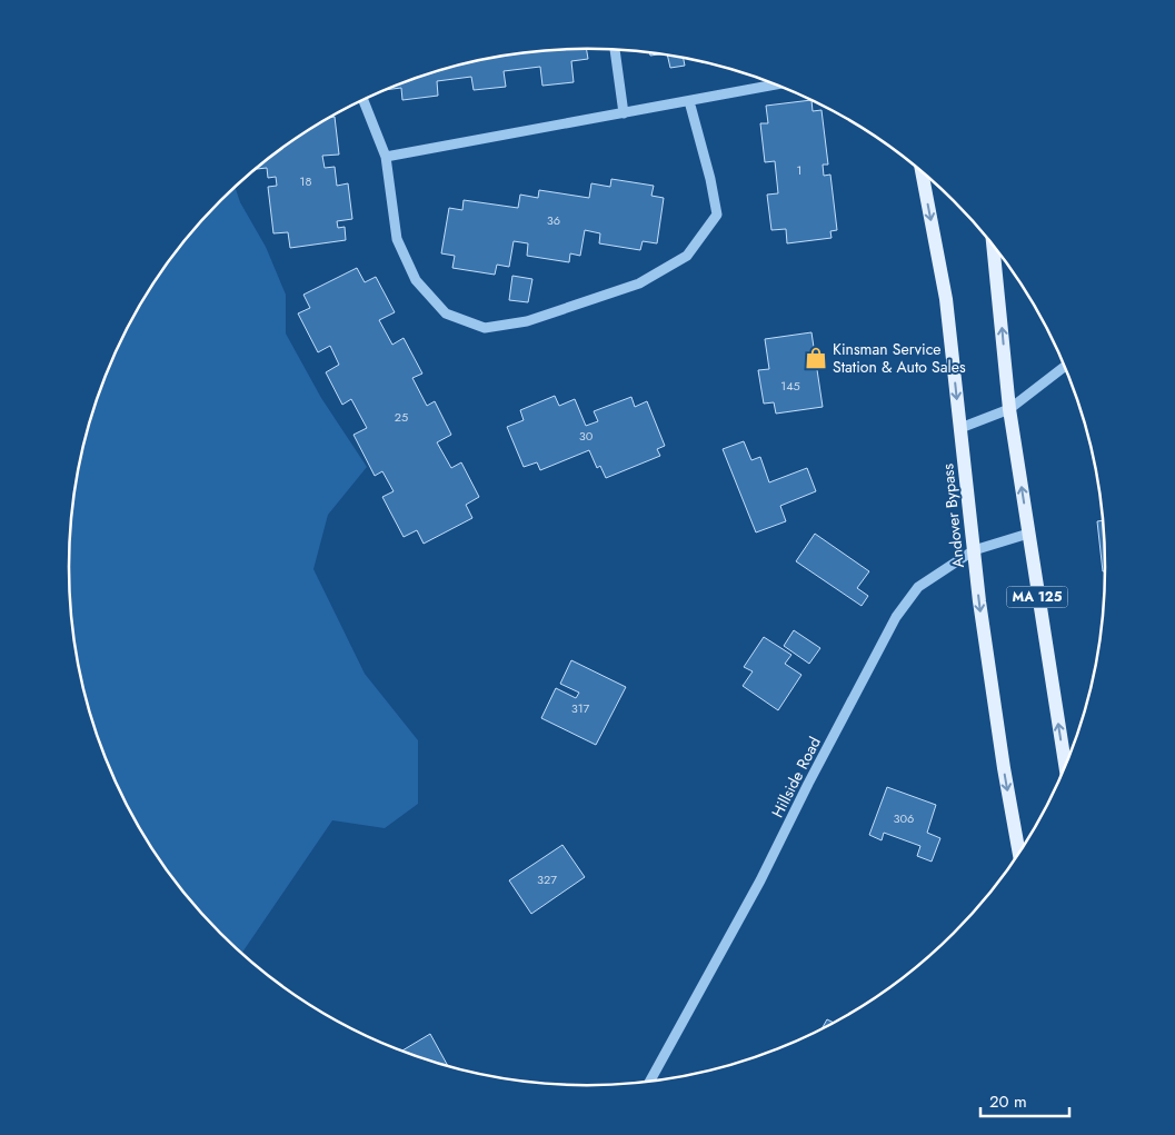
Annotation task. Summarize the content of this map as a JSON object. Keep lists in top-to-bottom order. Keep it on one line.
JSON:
{"streets":{"main road":["Andover Bypass","MA 125"],"street":["Hillside Road"]},"crossings":[["Andover Bypass","Hillside Road"],["MA 125","Hillside Road"]],"places":{"shop":["Kinsman Service Station & Auto Sales"]},"house_numbers":["1","18","36","145","25","30","317","306","327"],"scale_bar":"20 m"}
